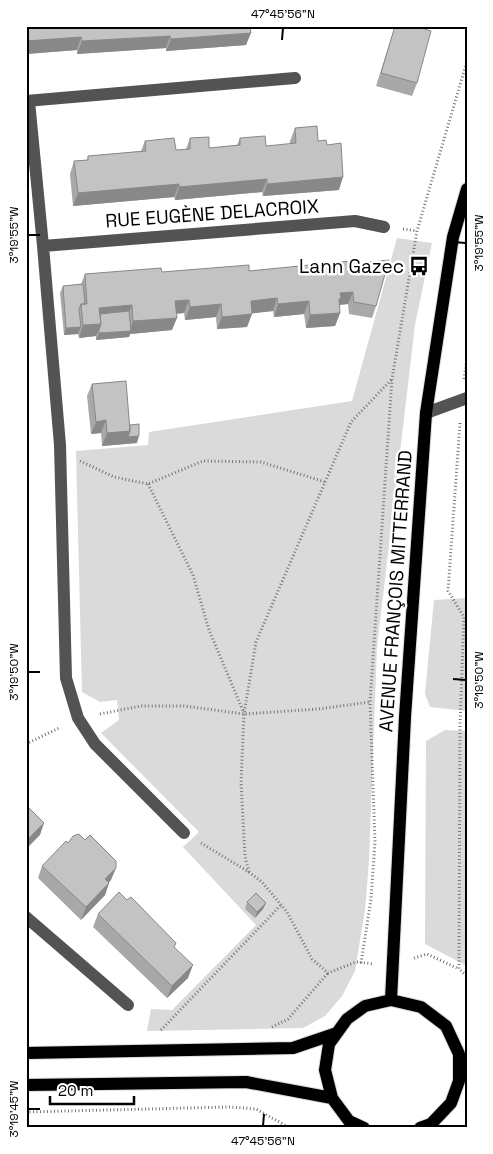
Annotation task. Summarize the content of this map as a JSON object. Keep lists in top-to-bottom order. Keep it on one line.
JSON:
{"streets":{"main road":["AVENUE FRANÇOIS MITTERRAND"],"street":["RUE EUGÈNE DELACROIX"]},"places":{"bus stop":["Lann Gazec"]},"scale_bar":"20 m","coordinates":["47°45'56\"N","3°19'55\"W","3°19'50\"W","3°19'45\"W"]}
